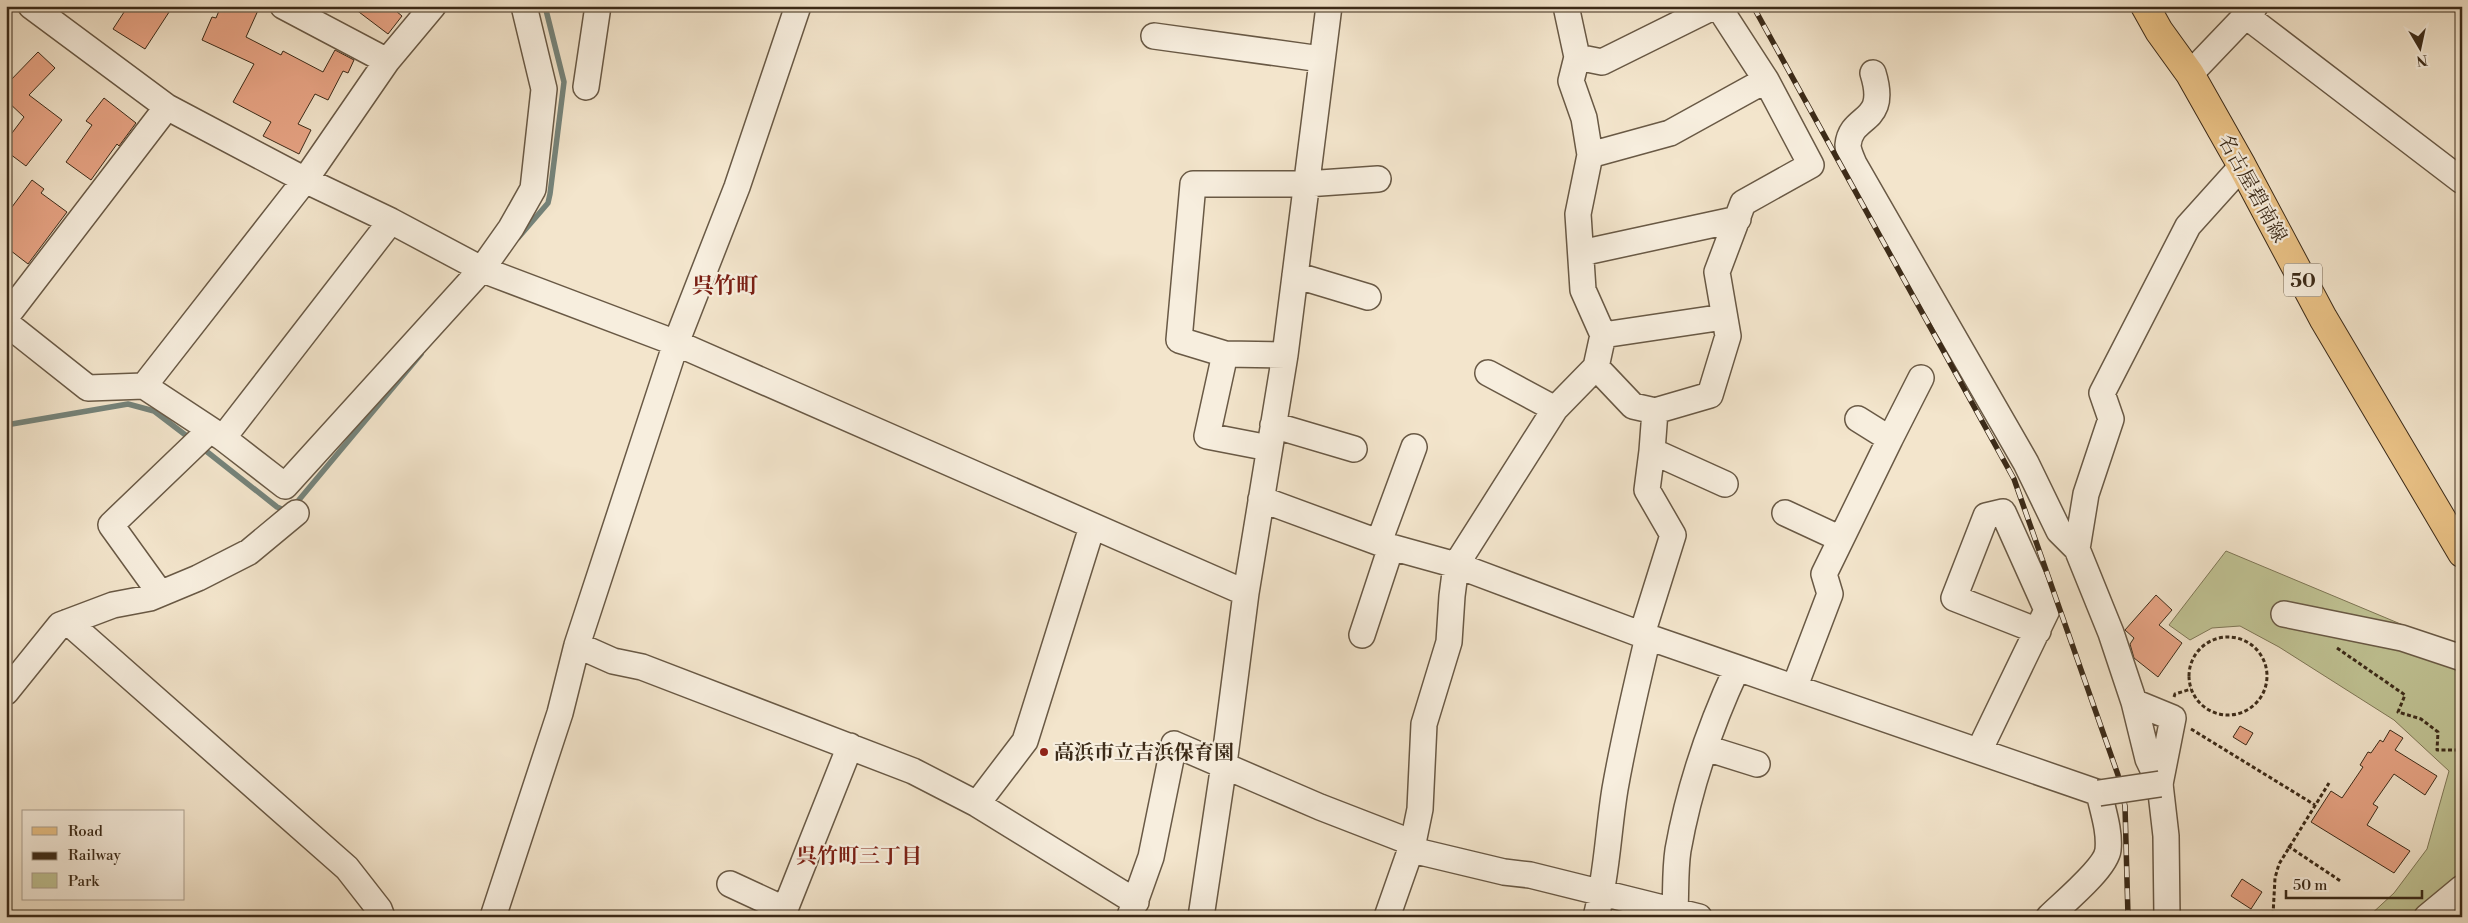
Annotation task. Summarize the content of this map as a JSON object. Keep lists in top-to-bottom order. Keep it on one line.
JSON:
{"streets":{"main road":["名古屋碧南線","50"]},"districts":["呉竹町","呉竹町三丁目"],"places":["高浜市立吉浜保育園"],"legend":["Road","Railway","Park"],"scale_bar":"50 m","north":"bottom"}
